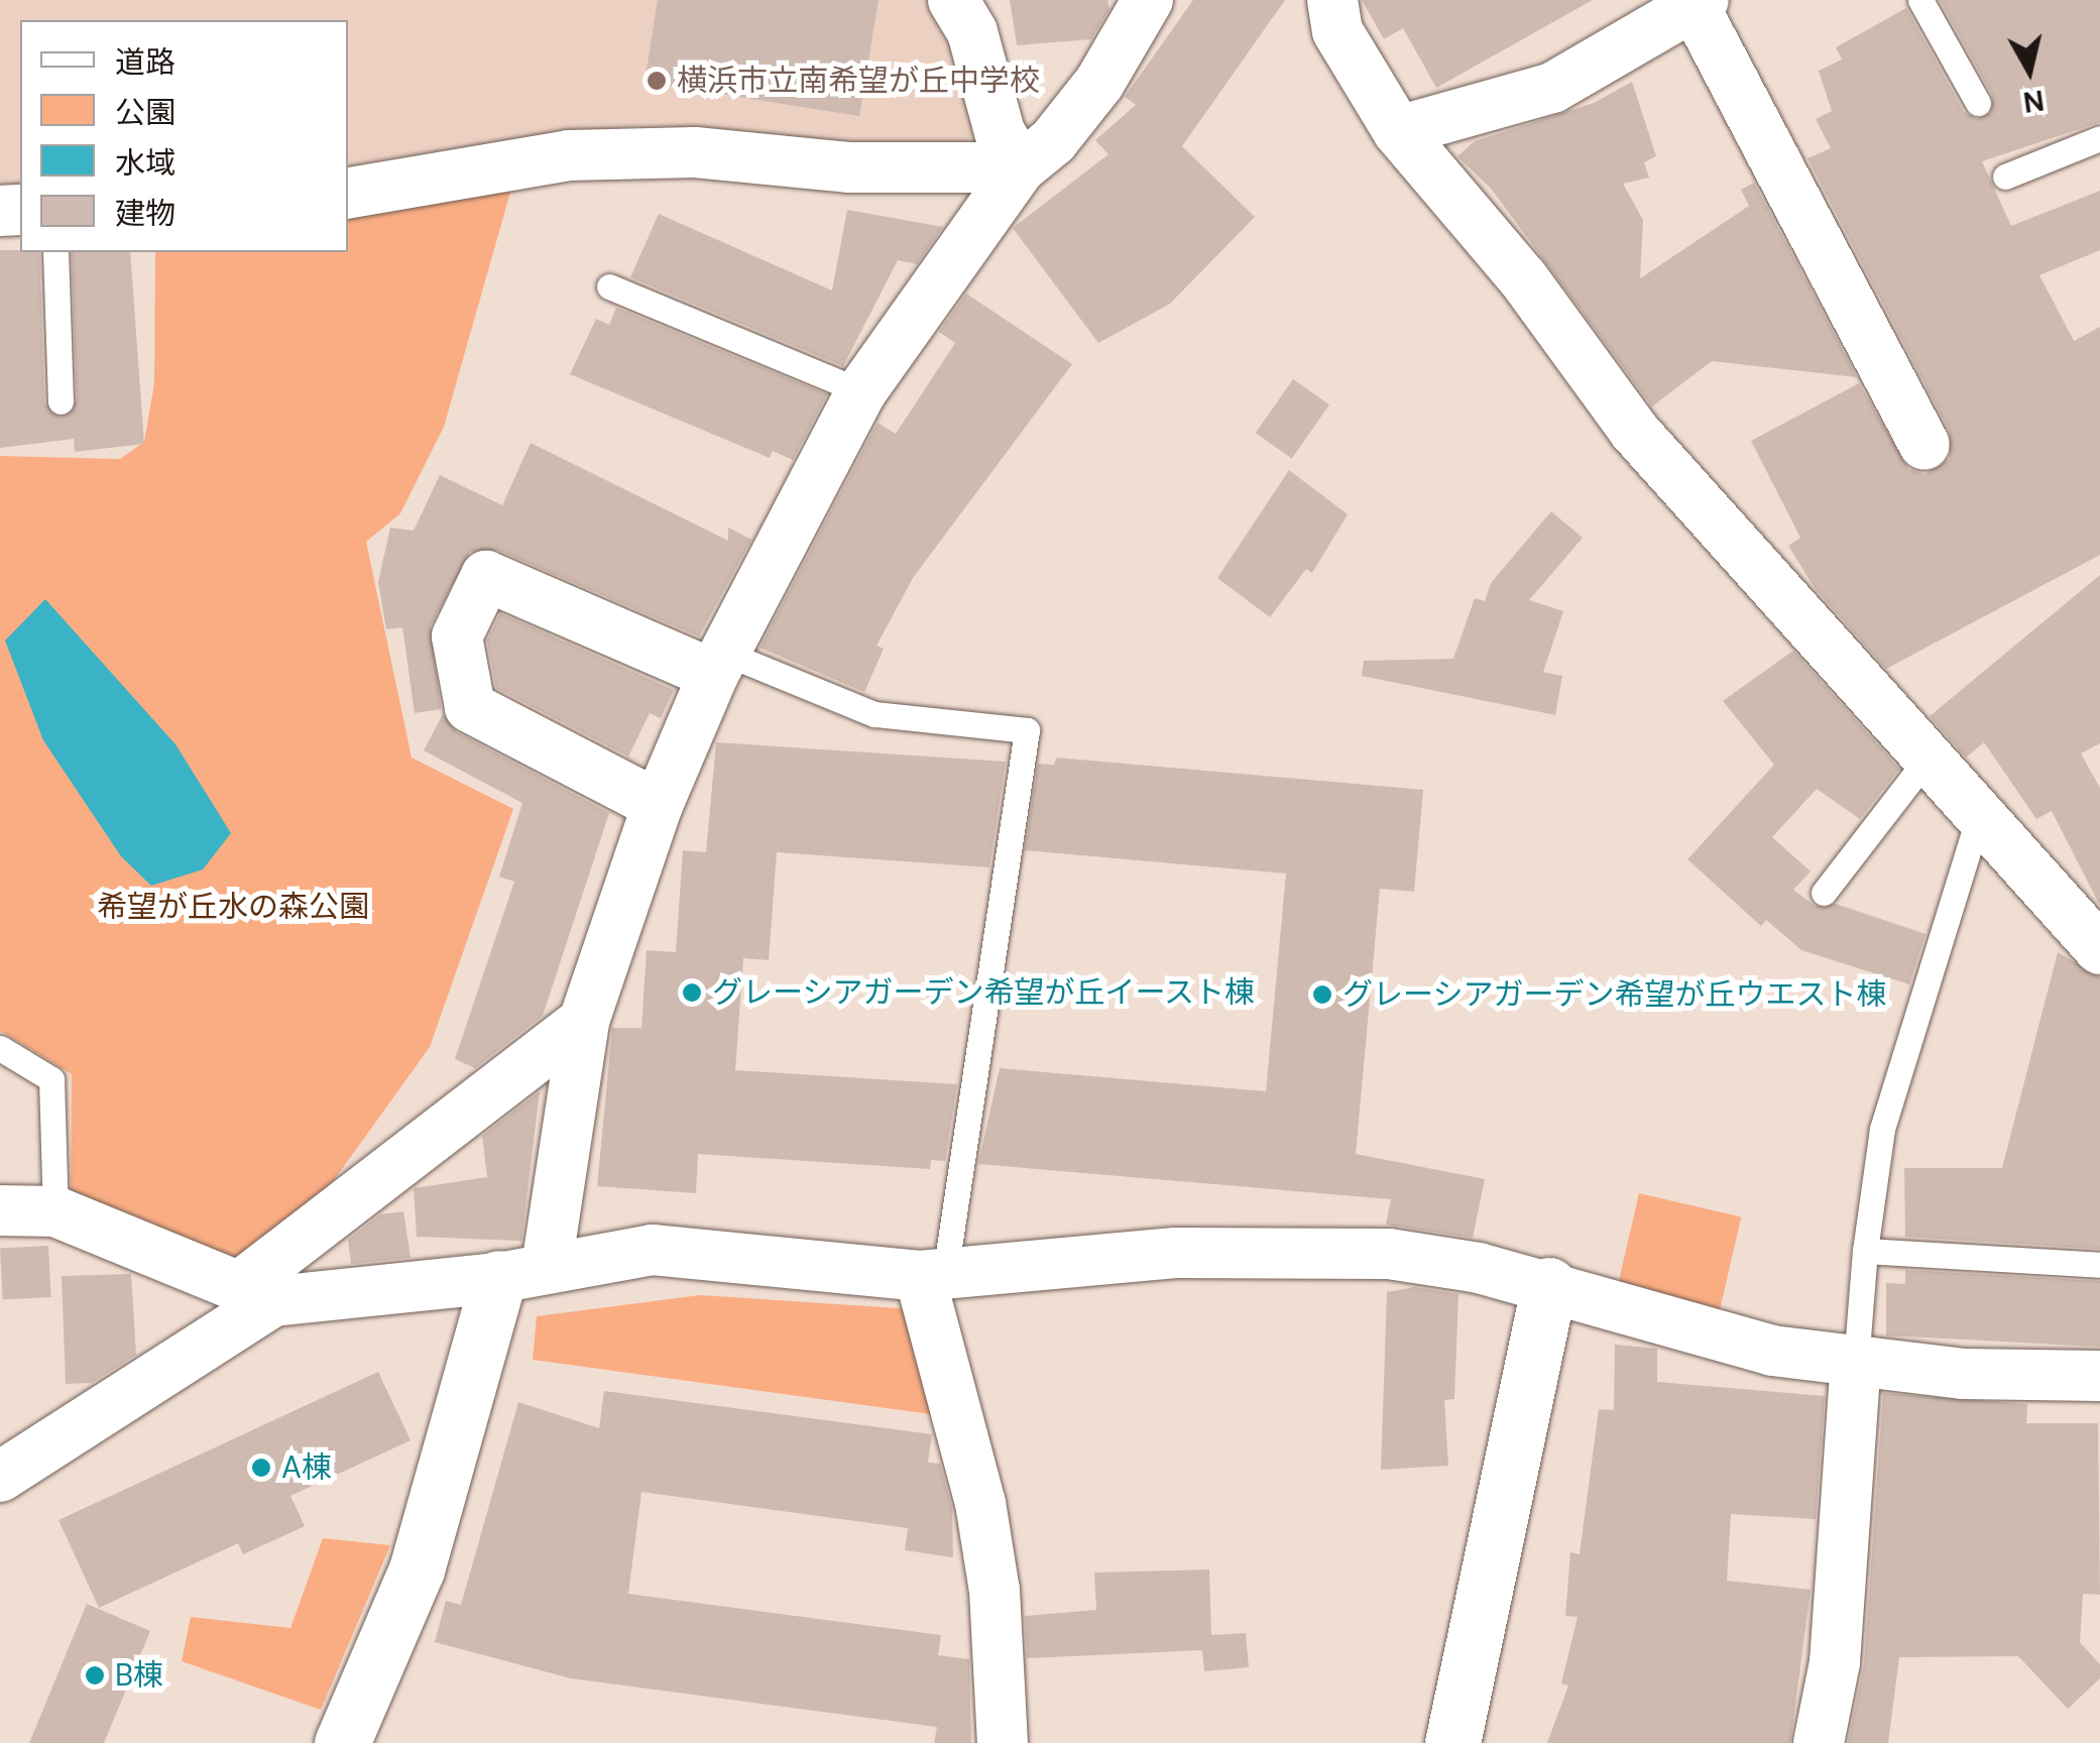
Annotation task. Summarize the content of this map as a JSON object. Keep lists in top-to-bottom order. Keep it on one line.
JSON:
{"parks":["希望が丘水の森公園"],"places":["横浜市立南希望が丘中学校","グレーシアガーデン希望が丘イースト棟","グレーシアガーデン希望が丘ウエスト棟","A棟","B棟"],"legend":["道路","公園","水域","建物"],"north":"bottom"}
